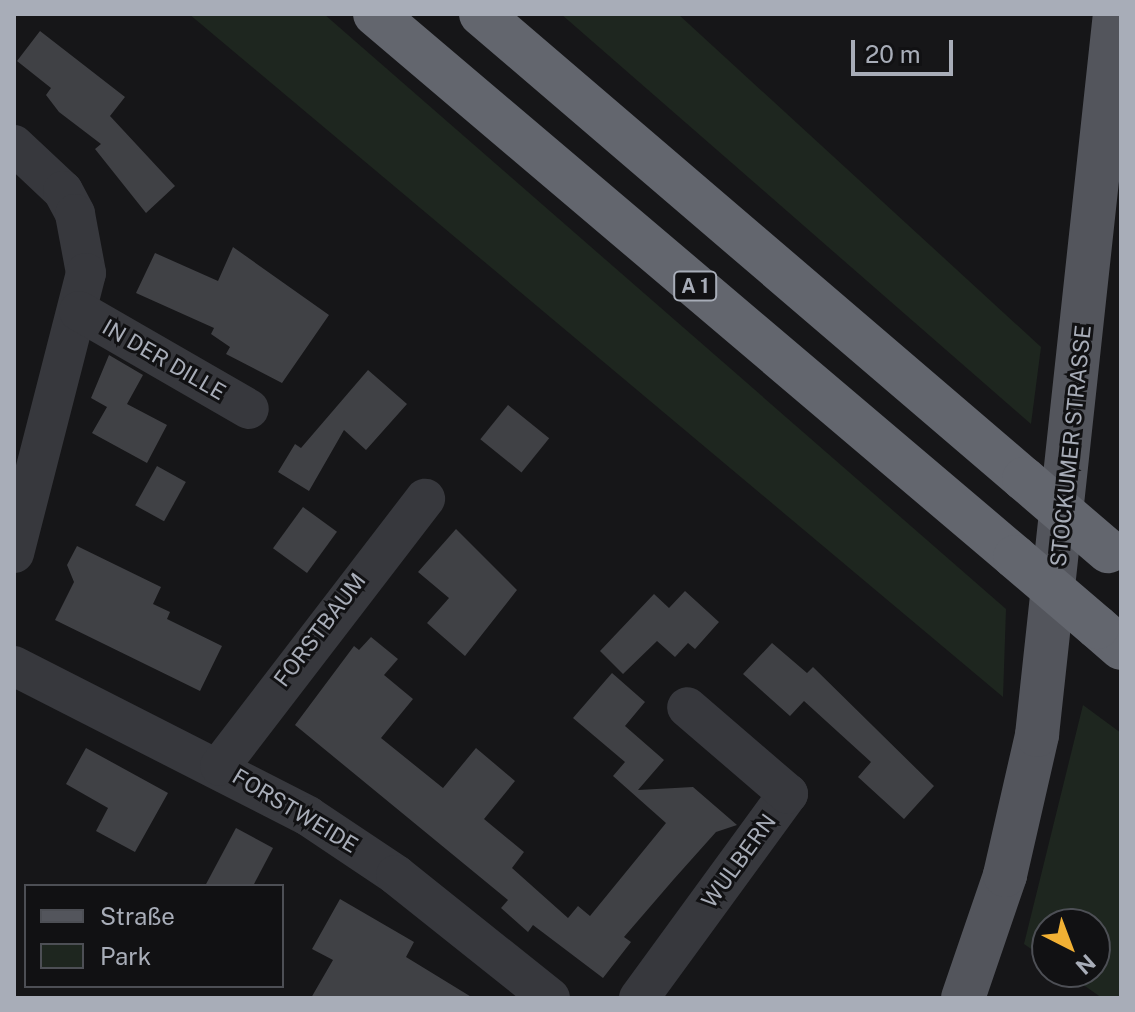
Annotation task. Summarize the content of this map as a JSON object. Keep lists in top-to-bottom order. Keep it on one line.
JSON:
{"streets":{"highway":["A 1"],"main road":["STOCKUMER STRASSE"],"street":["IN DER DILLE","FORSTBAUM","FORSTWEIDE","WULBERN"]},"crossings":[["FORSTBAUM","FORSTWEIDE"]],"legend":["Straße","Park"],"scale_bar":"20 m","north":"bottom right"}
